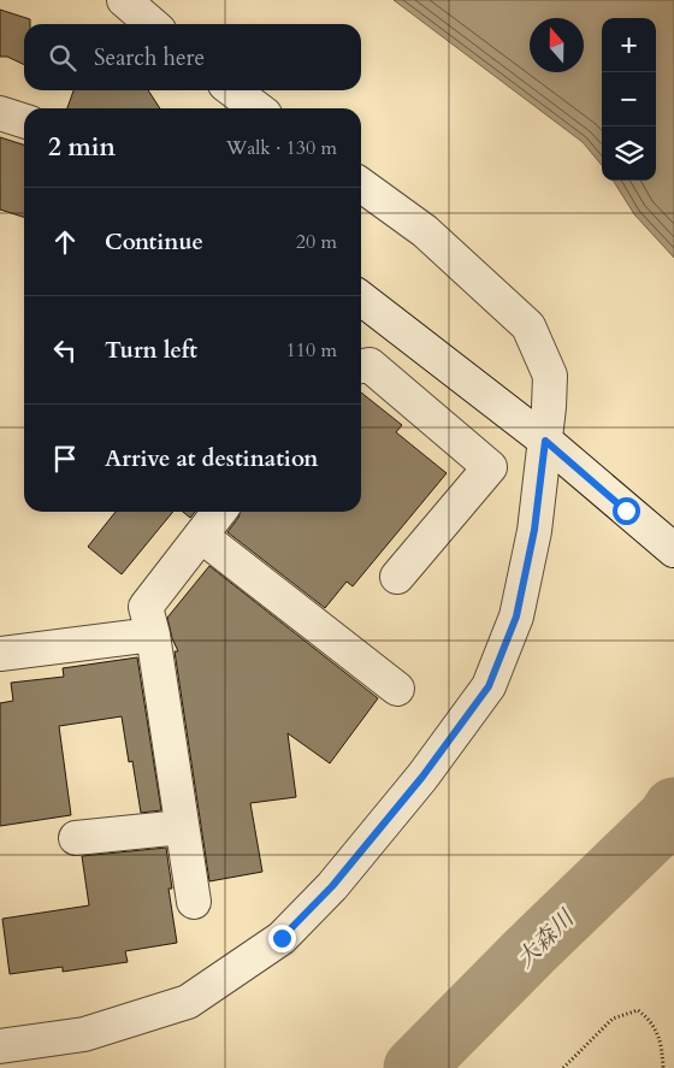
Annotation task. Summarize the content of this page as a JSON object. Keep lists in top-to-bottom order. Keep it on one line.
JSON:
{"water":["大森川"],"north":"top","page":{"map_buttons":["+","−"],"search":"Search here","heading":["2 min","Walk · 130 m"],"list":[["Continue","20 m"],["Turn left","110 m"],"Arrive at destination"]}}
